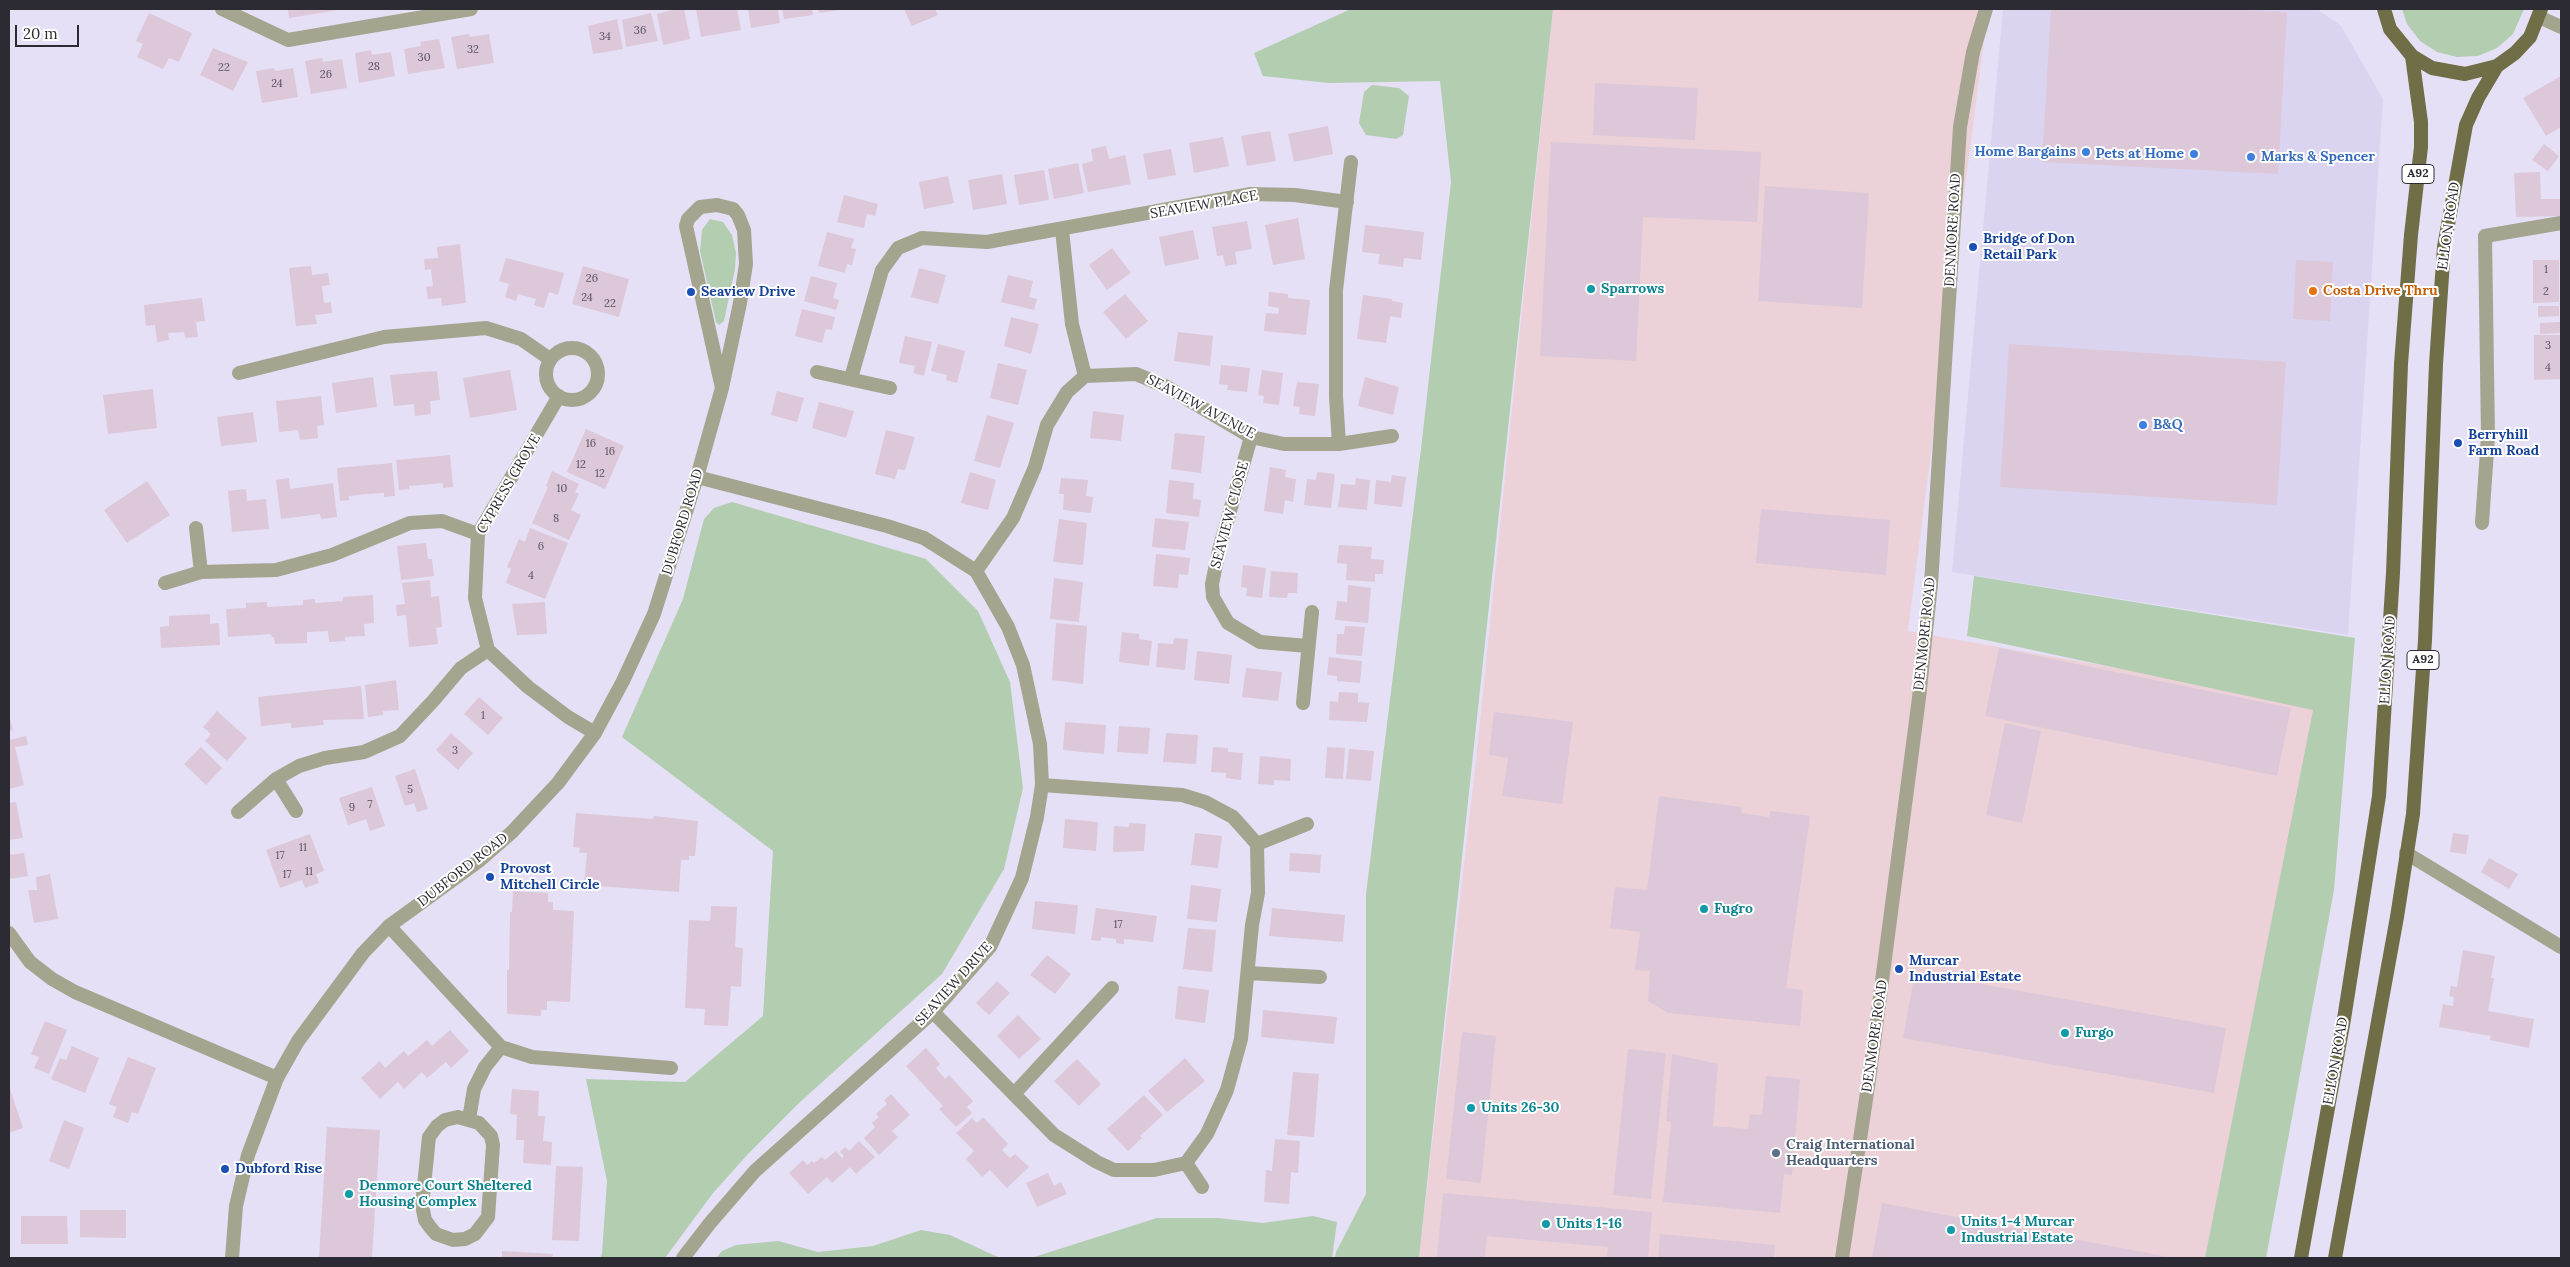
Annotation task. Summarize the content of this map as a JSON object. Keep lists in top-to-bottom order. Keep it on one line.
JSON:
{"streets":{"main road":["A92","ELLON ROAD"],"street":["SEAVIEW PLACE","DENMORE ROAD","SEAVIEW AVENUE","CYPRESS GROVE","SEAVIEW CLOSE","DUBFORD ROAD","SEAVIEW DRIVE"]},"crossings":[["A92","ELLON ROAD"],["SEAVIEW AVENUE","SEAVIEW CLOSE"],["DUBFORD ROAD","SEAVIEW DRIVE"]],"places":["Home Bargains","Pets at Home","Marks & Spencer","Bridge of Don Retail Park","Sparrows","Costa Drive Thru","Seaview Drive","B&Q","Berryhill Farm Road","Provost Mitchell Circle","Fugro","Murcar Industrial Estate","Furgo","Units 26-30","Craig International Headquarters","Dubford Rise","Denmore Court Sheltered Housing Complex","Units 1-16","Units 1-4 Murcar Industrial Estate"],"house_numbers":["36","34","32","30","28","22","26","24","1","26","2","24","22","3","4","16","16","12","12","10","8","6","4","1","3","5","7","9","11","17","11","17","17"],"scale_bar":"20 m"}
